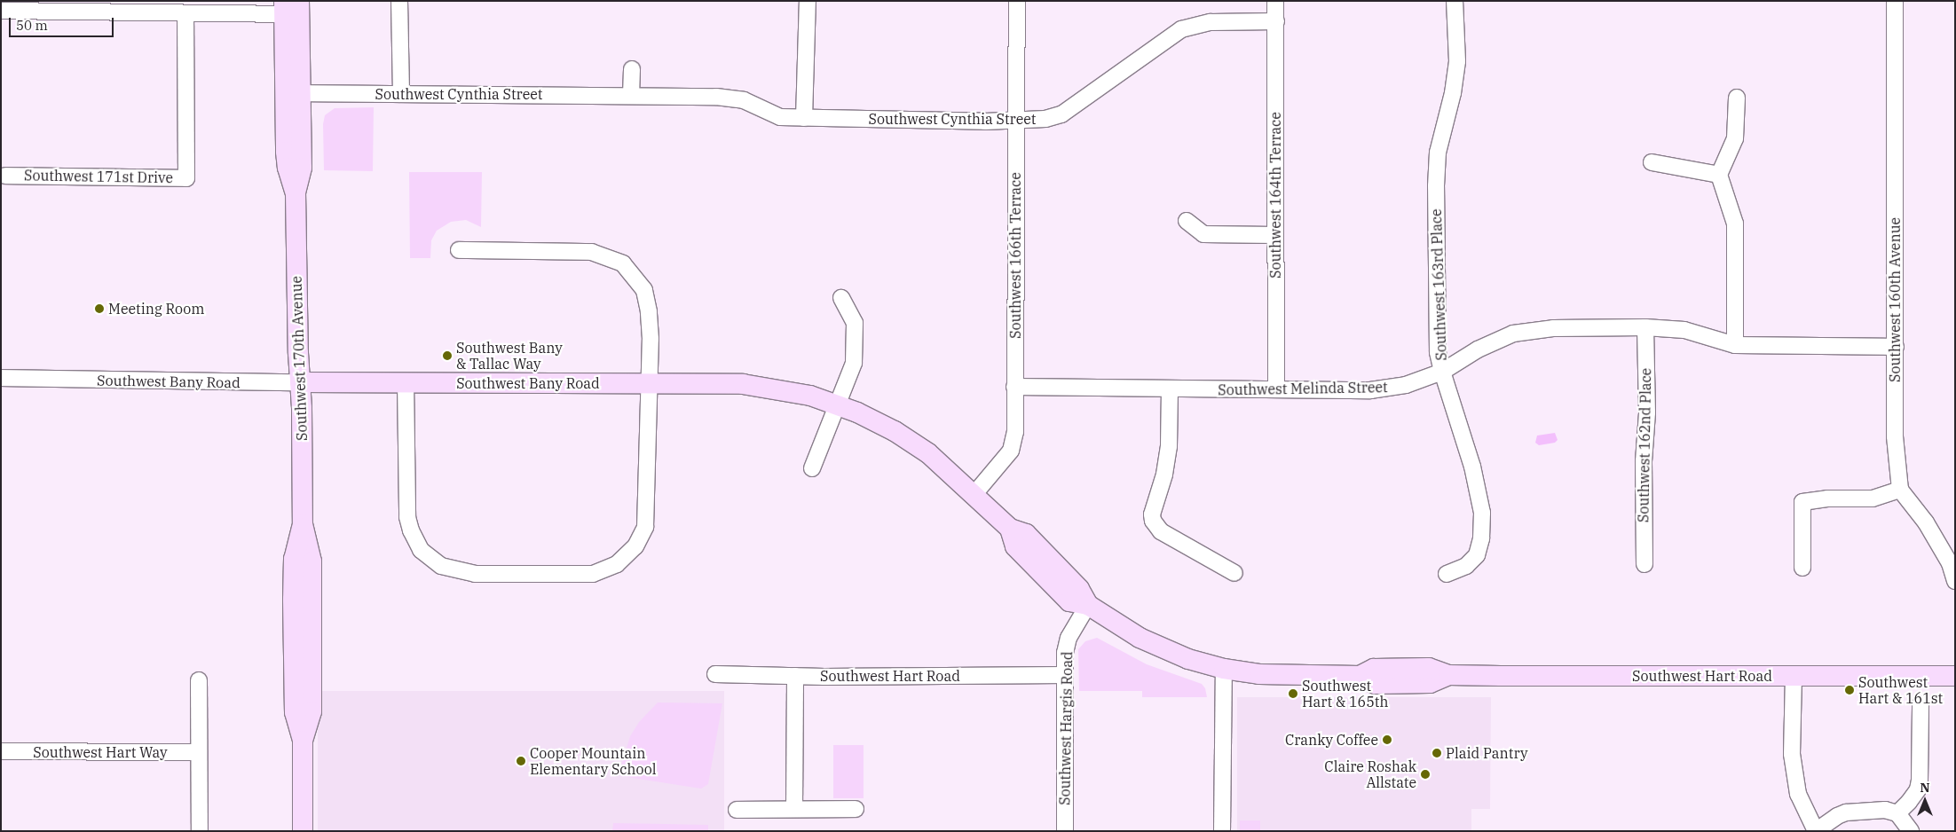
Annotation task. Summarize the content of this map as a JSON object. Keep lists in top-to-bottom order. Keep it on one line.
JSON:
{"streets":{"main road":["Southwest 170th Avenue","Southwest Bany Road","Southwest Hart Road"],"street":["Southwest Cynthia Street","Southwest 171st Drive","Southwest 164th Terrace","Southwest 166th Terrace","Southwest 163rd Place","Southwest 160th Avenue","Southwest Melinda Street","Southwest 162nd Place","Southwest Hargis Road","Southwest Hart Way"]},"crossings":[["Southwest Cynthia Street","Southwest 164th Terrace"],["Southwest Cynthia Street","Southwest 166th Terrace"],["Southwest Cynthia Street","Southwest 170th Avenue"],["Southwest 164th Terrace","Southwest Melinda Street"],["Southwest 166th Terrace","Southwest Bany Road"],["Southwest 166th Terrace","Southwest Melinda Street"],["Southwest 163rd Place","Southwest Melinda Street"],["Southwest 160th Avenue","Southwest Melinda Street"],["Southwest 170th Avenue","Southwest Bany Road"],["Southwest Bany Road","Southwest Hart Road"],["Southwest Bany Road","Southwest Hargis Road"],["Southwest Melinda Street","Southwest 162nd Place"],["Southwest Hart Road","Southwest Hargis Road"]],"places":["Meeting Room","Southwest Bany & Tallac Way","Southwest Hart & 161st","Southwest Hart & 165th","Cranky Coffee","Plaid Pantry","Cooper Mountain Elementary School","Claire Roshak Allstate"],"scale_bar":"50 m","north":"top"}
